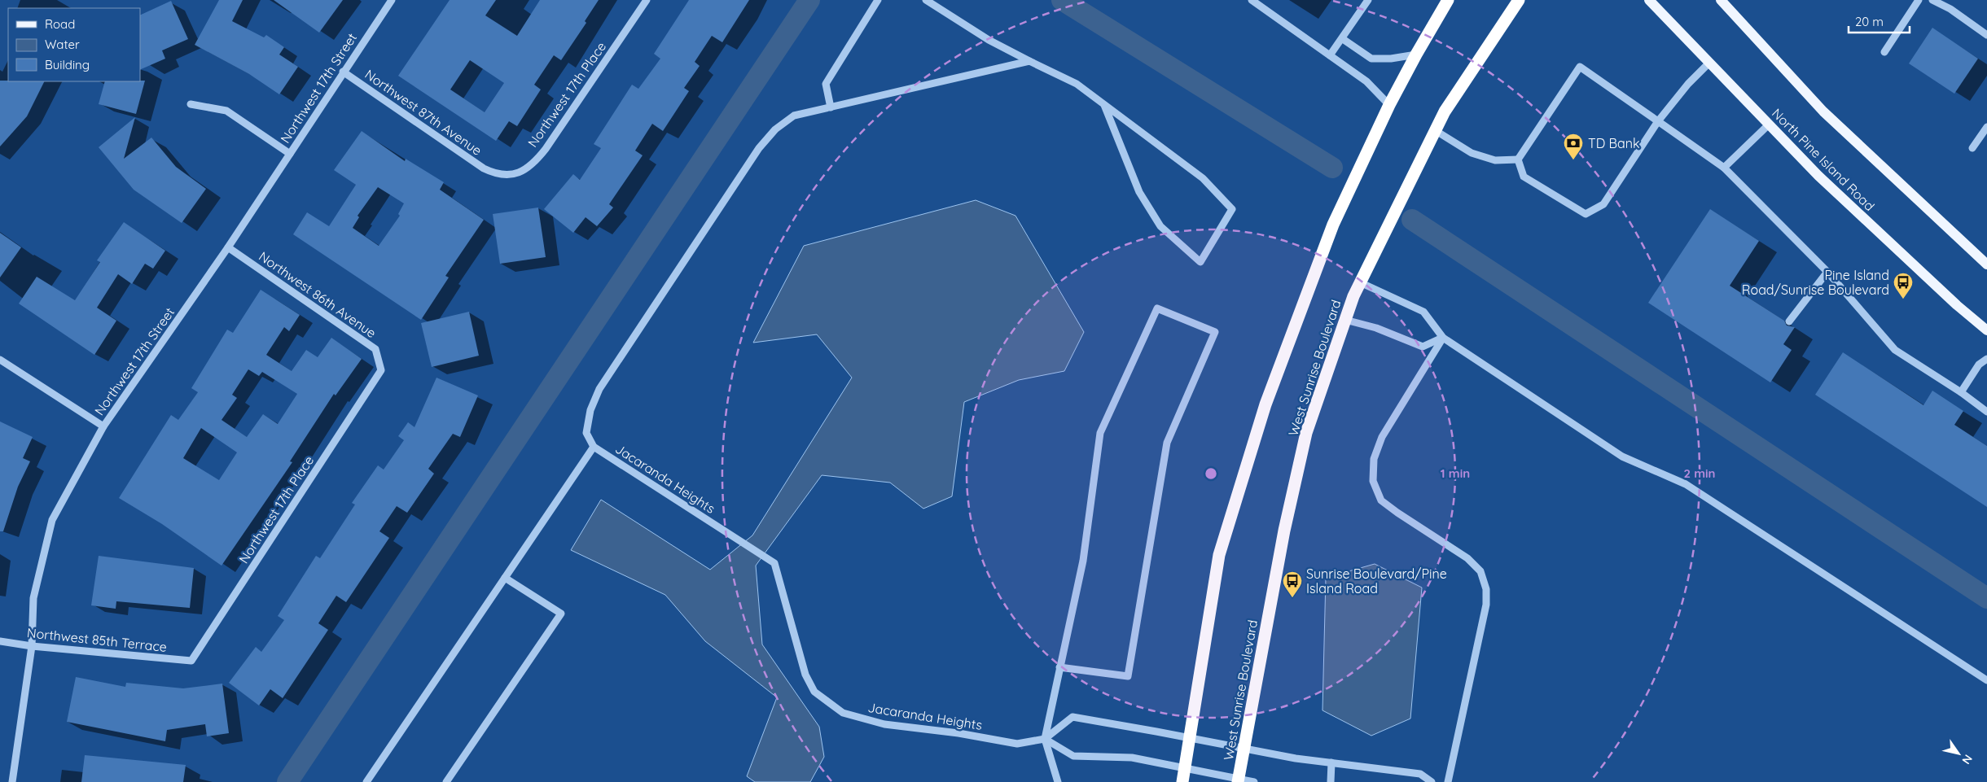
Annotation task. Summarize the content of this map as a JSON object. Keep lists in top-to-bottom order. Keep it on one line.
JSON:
{"streets":{"highway":["West Sunrise Boulevard"],"main road":["North Pine Island Road"],"street":["Northwest 17th Street","Northwest 17th Place","Northwest 87th Avenue","Northwest 86th Avenue","Jacaranda Heights","Northwest 85th Terrace"]},"crossings":[["Northwest 17th Street","Northwest 87th Avenue"],["Northwest 17th Street","Northwest 86th Avenue"],["Northwest 17th Street","Northwest 85th Terrace"],["Northwest 17th Place","Northwest 87th Avenue"],["Northwest 17th Place","Northwest 86th Avenue"],["Northwest 17th Place","Northwest 85th Terrace"],["West Sunrise Boulevard","Jacaranda Heights"]],"places":{"bank":["TD Bank"],"bus stop":["Pine Island Road/Sunrise Boulevard","Sunrise Boulevard/Pine Island Road"]},"legend":["Road","Water","Building"],"scale_bar":"20 m","north":"bottom right","rings":["1 min","2 min"]}
